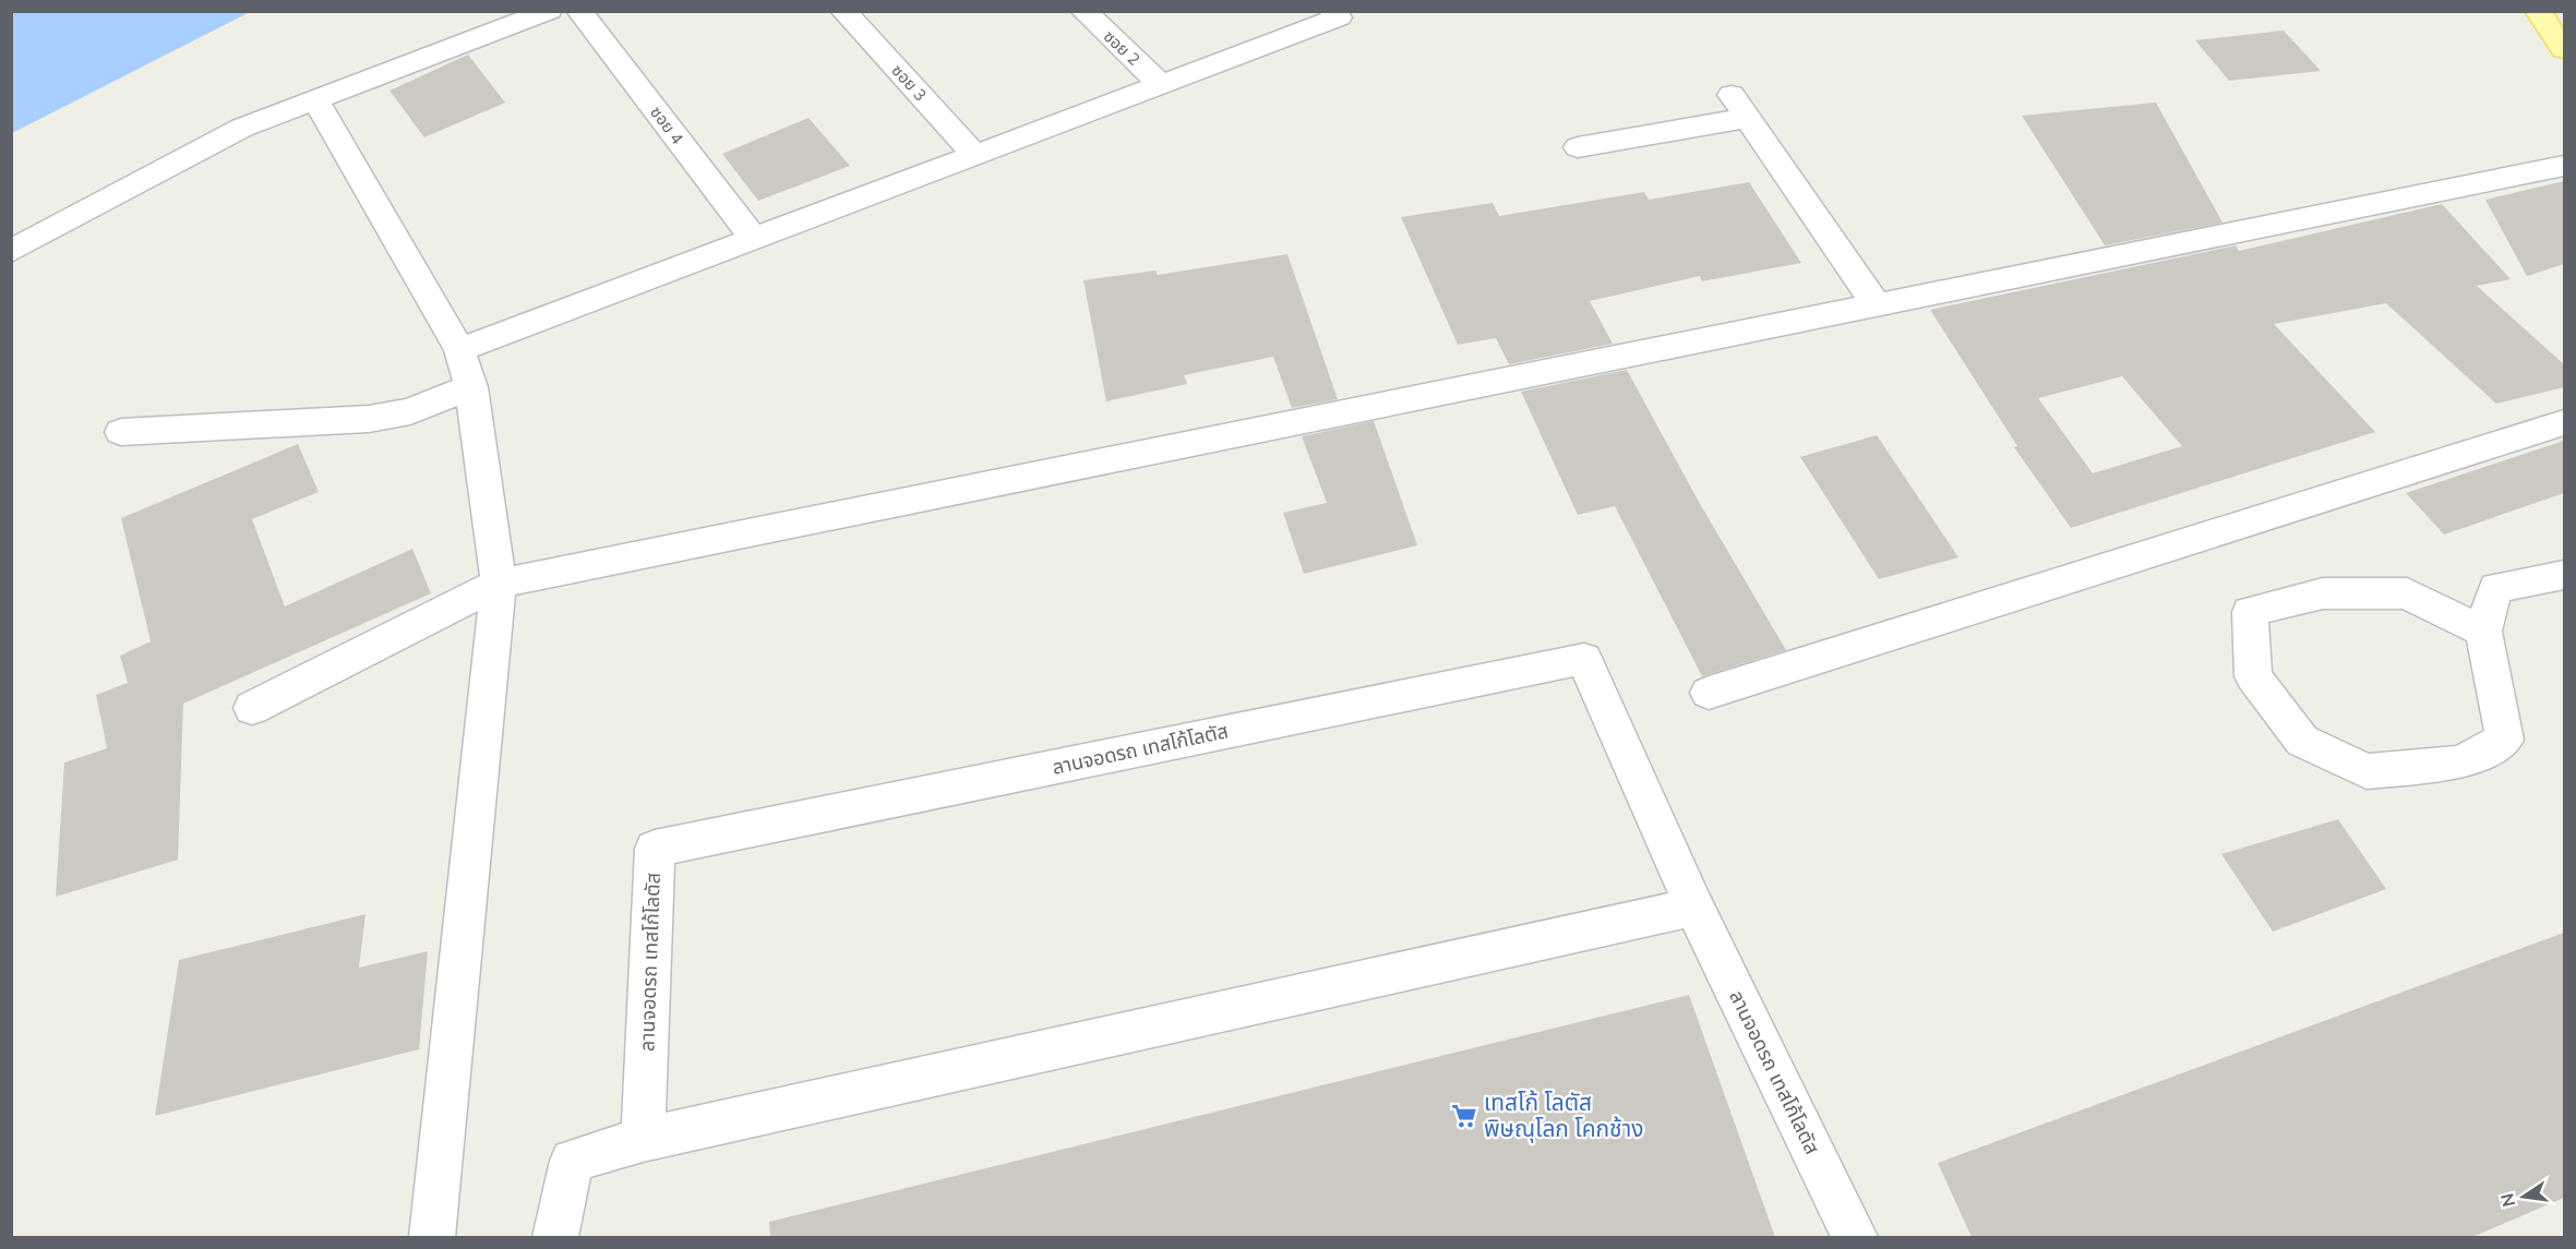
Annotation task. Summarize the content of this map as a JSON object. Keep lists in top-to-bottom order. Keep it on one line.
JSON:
{"streets":{"street":["ซอย 2","ซอย 3","ซอย 4","ลานจอดรถ เทสโก้โลตัส"]},"places":{"supermarket":["เทสโก้ โลตัส พิษณุโลก โคกช้าง"]},"north":"left"}
